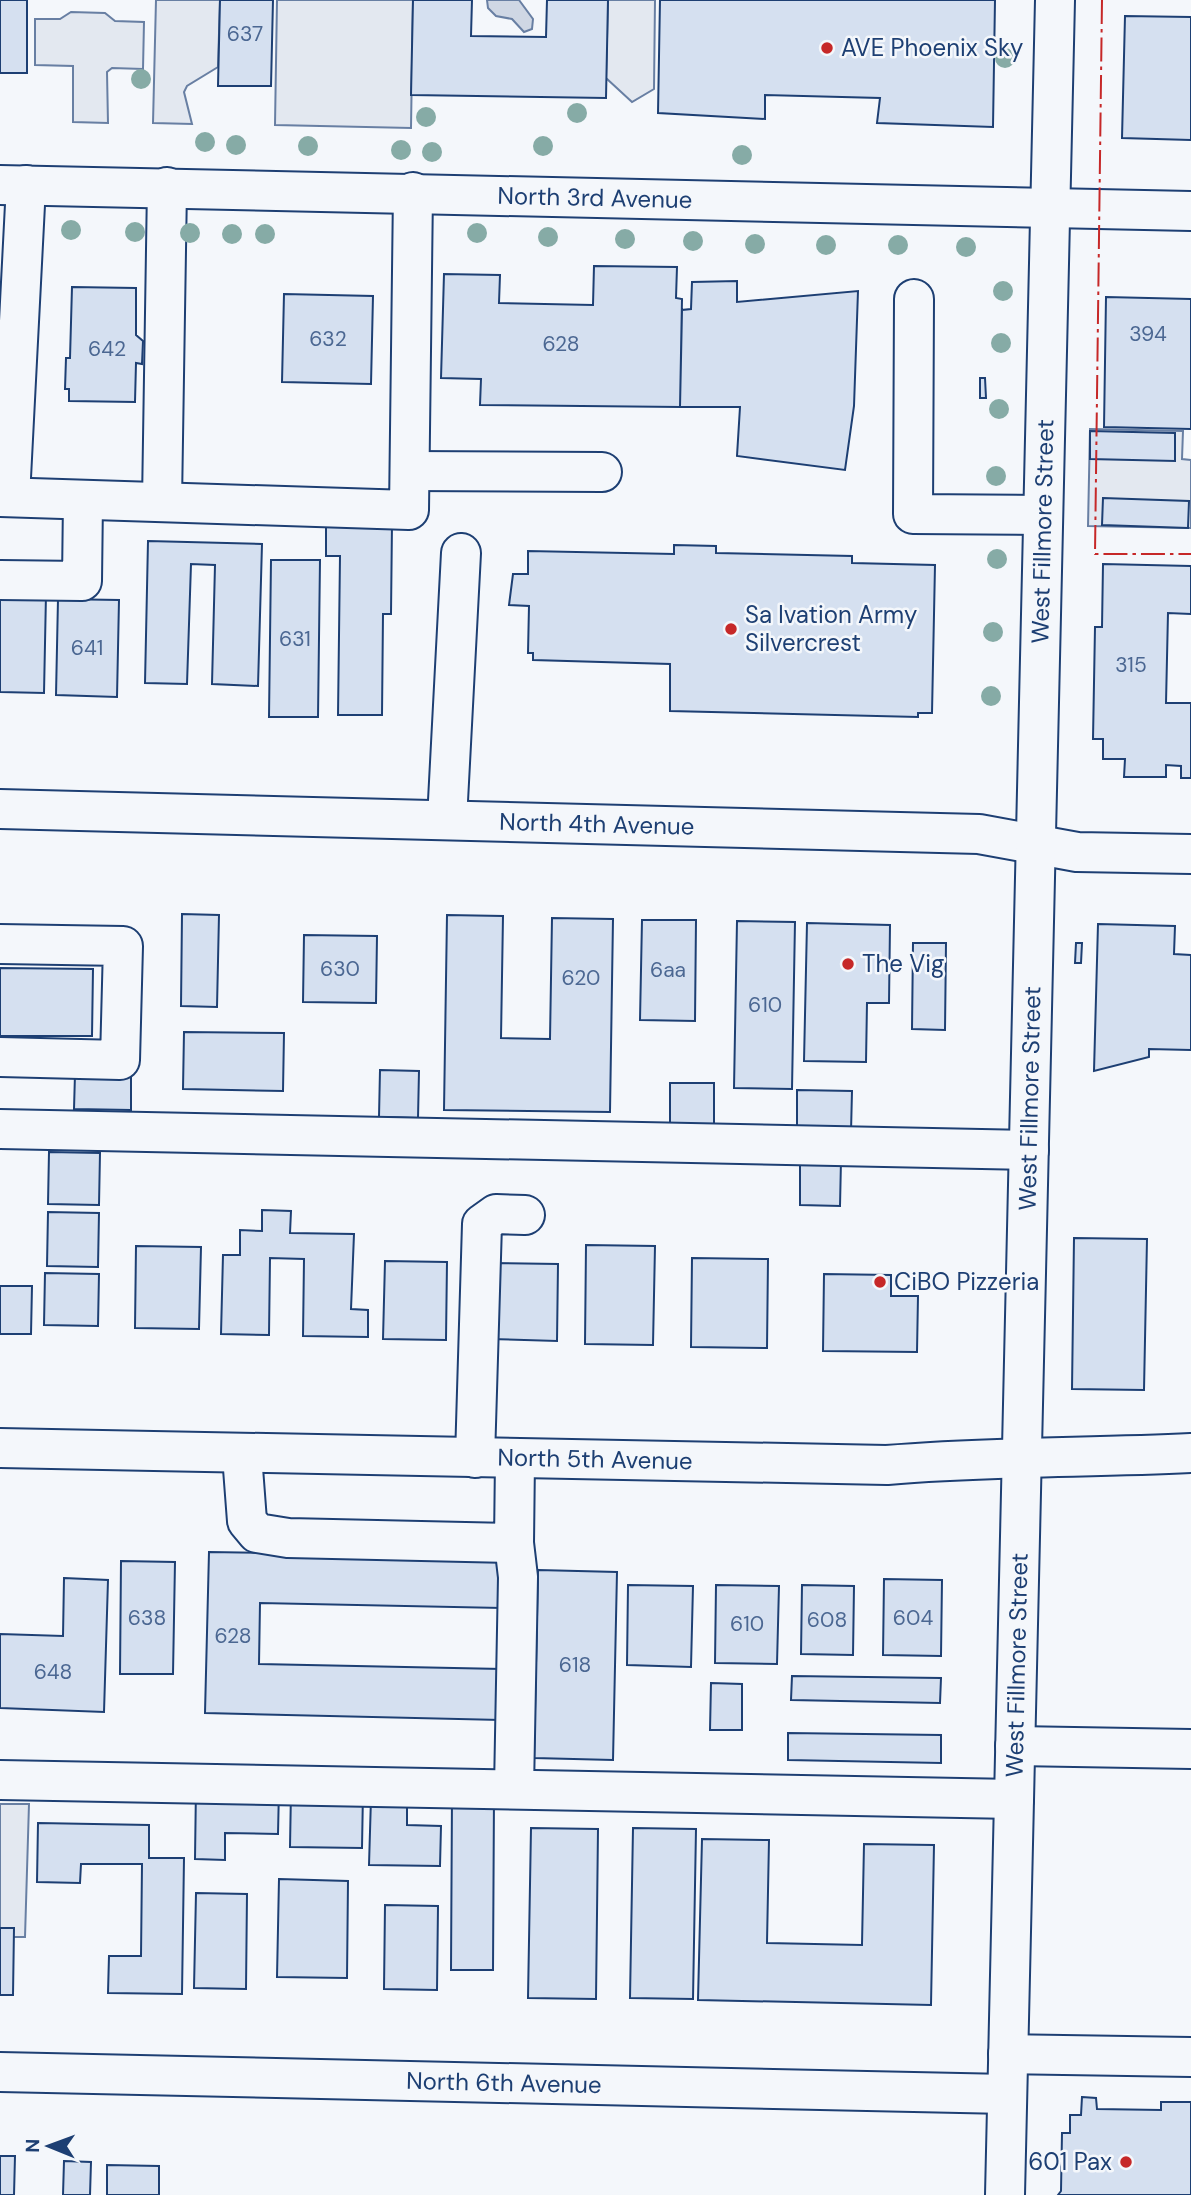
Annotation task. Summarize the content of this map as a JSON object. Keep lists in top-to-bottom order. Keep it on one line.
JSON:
{"streets":{"street":["North 3rd Avenue","West Fillmore Street","North 4th Avenue","North 5th Avenue","North 6th Avenue"]},"crossings":[["North 3rd Avenue","West Fillmore Street"],["West Fillmore Street","North 4th Avenue"],["West Fillmore Street","North 5th Avenue"],["West Fillmore Street","North 6th Avenue"]],"places":["AVE Phoenix Sky","Sa lvation Army Silvercrest","The Vig","CiBO Pizzeria","601 Pax"],"house_numbers":["637","394","632","628","642","631","641","315","630","6aa","620","610","638","604","608","610","628","618","648"],"north":"left"}
